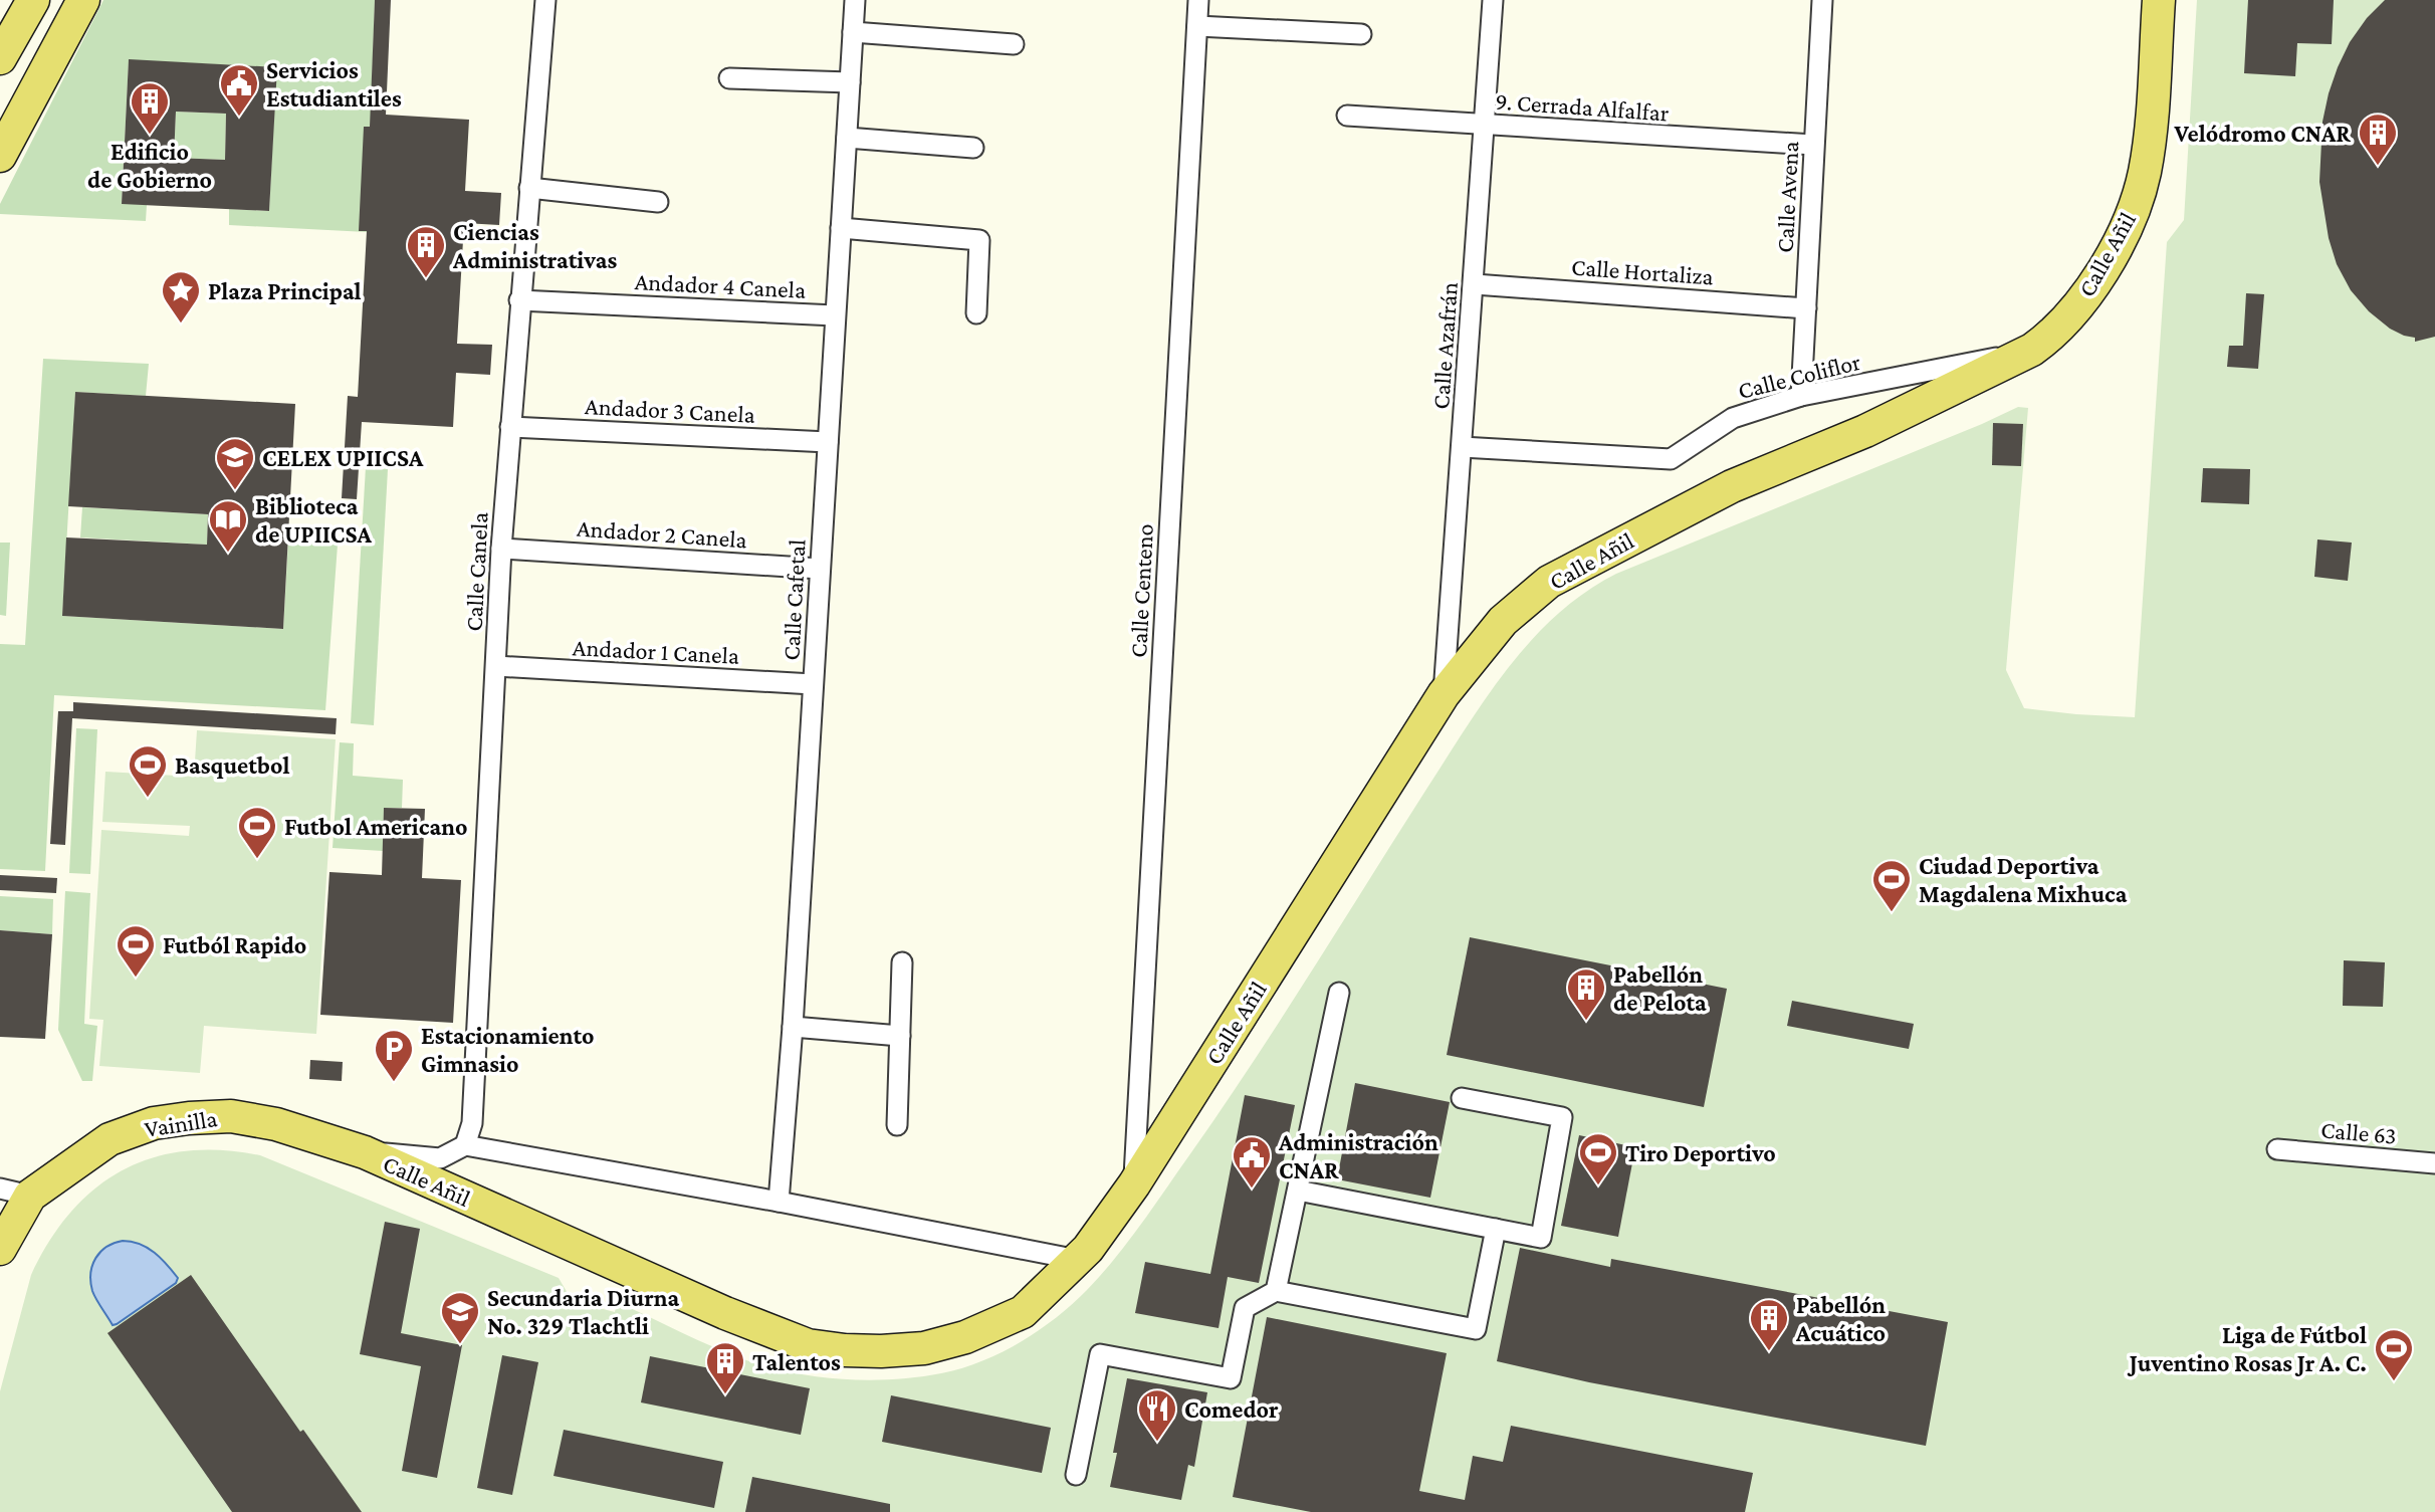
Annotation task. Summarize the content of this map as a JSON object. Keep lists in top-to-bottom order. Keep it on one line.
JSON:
{"streets":{"main road":["Calle Añil","Vainilla"],"street":["9. Cerrada Alfalfar","Calle Avena","Calle Hortaliza","Andador 4 Canela","Calle Azafrán","Calle Coliflor","Andador 3 Canela","Andador 2 Canela","Calle Canela","Calle Centeno","Calle Cafetal","Andador 1 Canela","Calle 63"]},"crossings":[["9. Cerrada Alfalfar","Calle Avena"],["9. Cerrada Alfalfar","Calle Azafrán"],["Calle Avena","Calle Hortaliza"],["Calle Avena","Calle Coliflor"],["Calle Añil","Calle Azafrán"],["Calle Añil","Calle Coliflor"],["Calle Añil","Calle Canela"],["Calle Añil","Calle Centeno"],["Calle Añil","Calle Cafetal"],["Calle Añil","Vainilla"],["Calle Hortaliza","Calle Azafrán"],["Andador 4 Canela","Calle Canela"],["Andador 4 Canela","Calle Cafetal"],["Calle Azafrán","Calle Coliflor"],["Andador 3 Canela","Calle Canela"],["Andador 3 Canela","Calle Cafetal"],["Andador 2 Canela","Calle Canela"],["Andador 2 Canela","Calle Cafetal"],["Calle Canela","Andador 1 Canela"],["Calle Cafetal","Andador 1 Canela"]],"places":{"public building":["Servicios Estudiantiles","Administración CNAR"],"building":["Edificio de Gobierno","Velódromo CNAR","Ciencias Administrativas","Pabellón de Pelota","Pabellón Acuático","Talentos"],"place":["Plaza Principal"],"school or university":["CELEX UPIICSA","Secundaria Diurna No. 329 Tlachtli"],"library":["Biblioteca de UPIICSA"],"sports":["Basquetbol","Futbol Americano","Ciudad Deportiva Magdalena Mixhuca","Futból Rapido","Tiro Deportivo","Liga de Fútbol Juventino Rosas Jr A. C."],"parking":["Estacionamiento Gimnasio"],"restaurant":["Comedor"]}}
